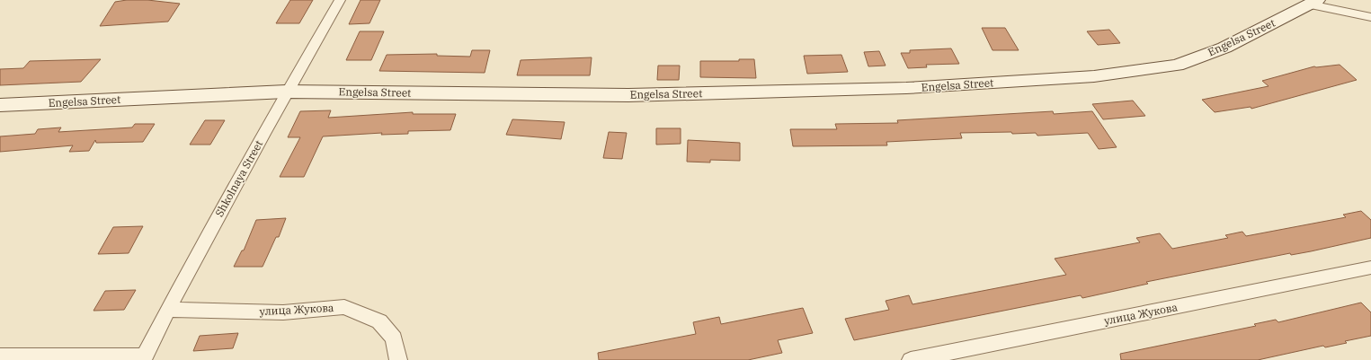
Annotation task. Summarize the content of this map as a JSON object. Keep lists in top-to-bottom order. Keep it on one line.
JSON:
{"streets":{"street":["Engelsa Street","Shkolnaya Street","улица Жукова"]},"crossings":[["Engelsa Street","Shkolnaya Street"],["Shkolnaya Street","улица Жукова"]]}
